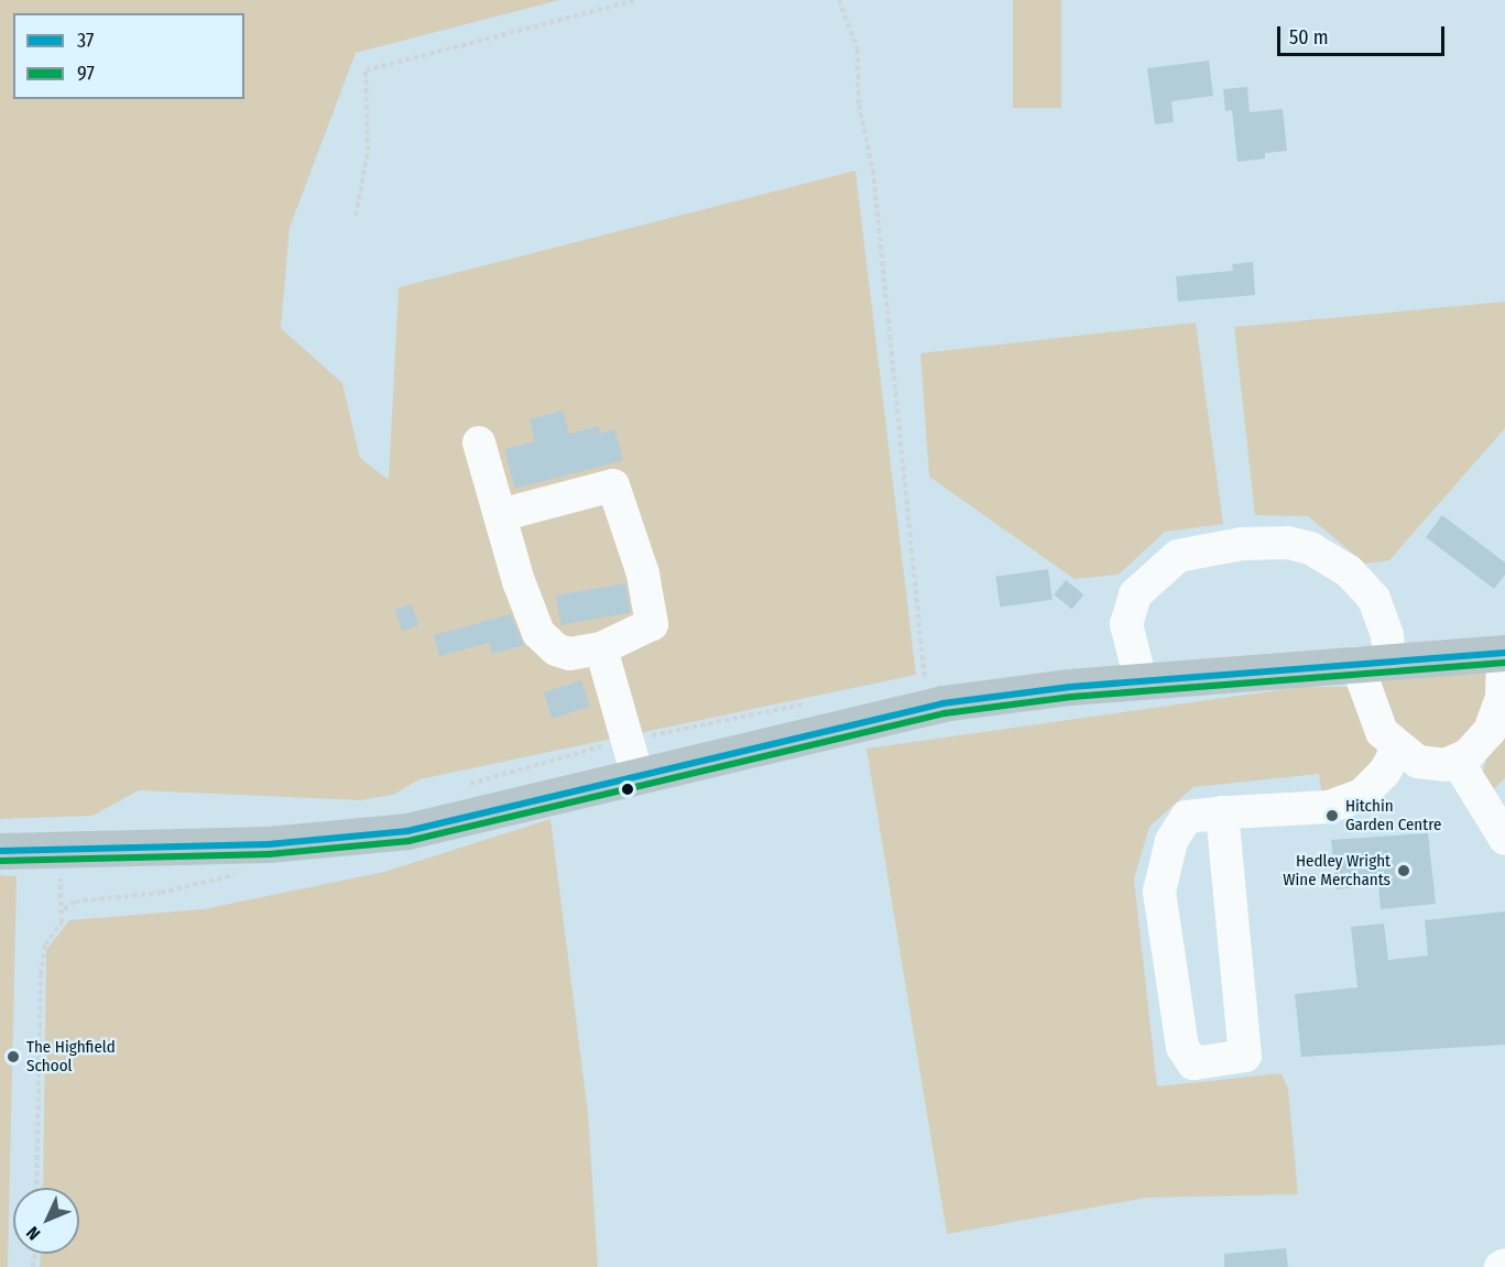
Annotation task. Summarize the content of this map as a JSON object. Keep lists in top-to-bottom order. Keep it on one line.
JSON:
{"places":["Hitchin Garden Centre","Hedley Wright Wine Merchants","The Highfield School"],"lines":["transit line 37","transit line 97"],"legend":["37","97"],"scale_bar":"50 m","north":"bottom left"}
